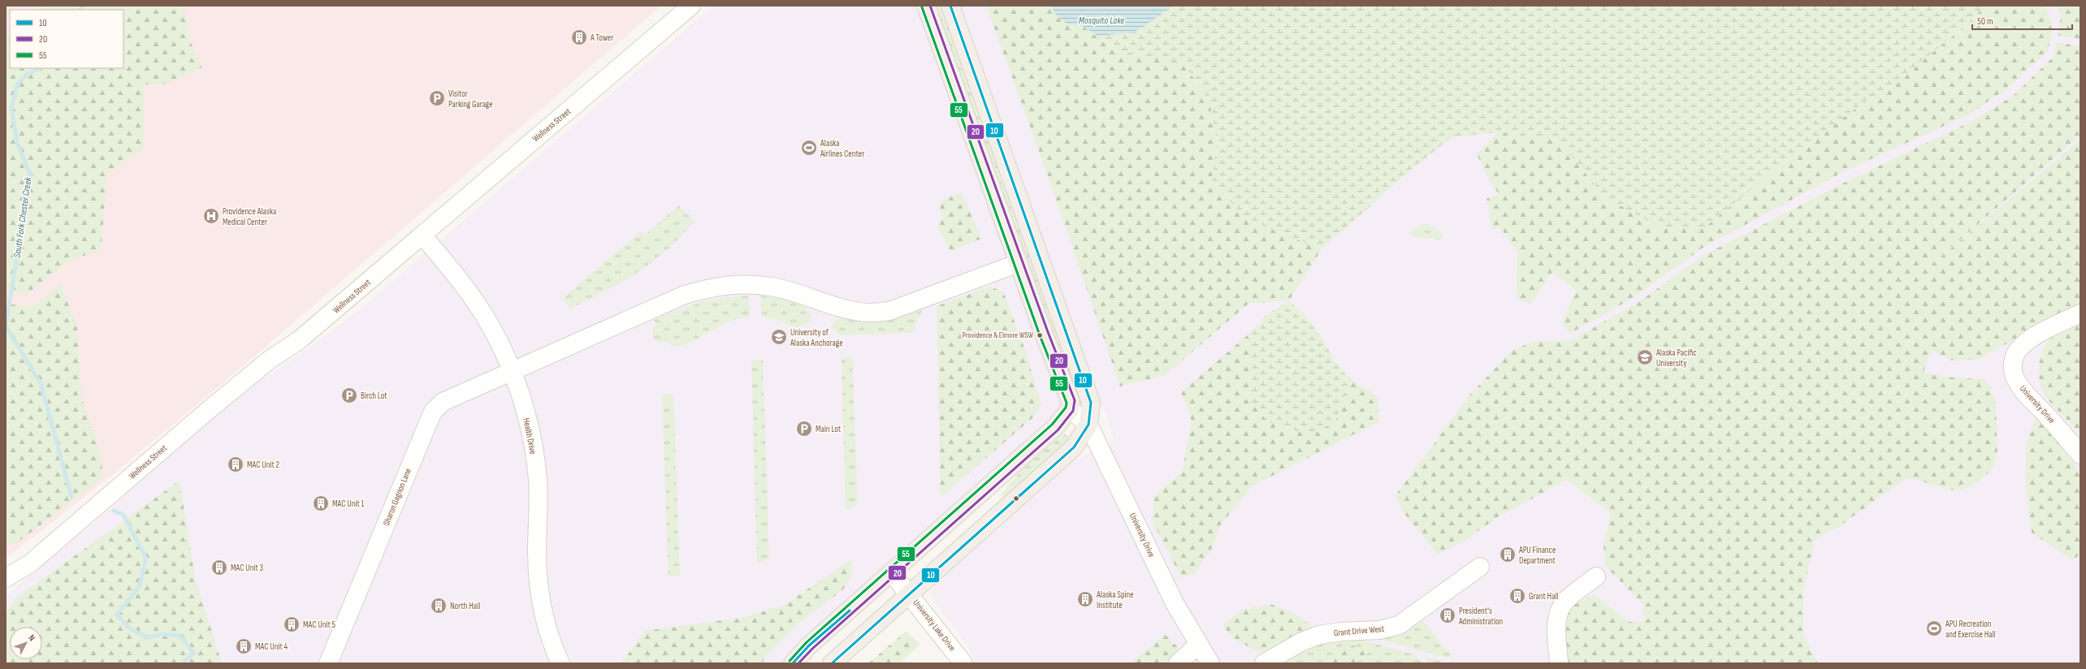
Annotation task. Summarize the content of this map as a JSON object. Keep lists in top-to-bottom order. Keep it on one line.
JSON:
{"streets":{"street":["Wellness Street","University Drive","Health Drive","Sharon Gagnon Lane","University Lake Drive","Grant Drive West"]},"crossings":[["Wellness Street","Health Drive"],["Health Drive","Sharon Gagnon Lane"]],"water":["Mosquito Lake","South Fork Chester Creek"],"places":{"building":["A Tower","MAC Unit 2","MAC Unit 1","APU Finance Department","MAC Unit 3","Grant Hall","Alaska Spine Institute","North Hall","President's Administration","MAC Unit 5","MAC Unit 4"],"parking":["Visitor Parking Garage","Birch Lot","Main Lot"],"sports":["Alaska Airlines Center","APU Recreation and Exercise Hall"],"hospital":["Providence Alaska Medical Center"],"other":["Providence & Elmore WSW"],"school or university":["University of Alaska Anchorage","Alaska Pacific University"]},"lines":["transit line 10","transit line 20","transit line 55"],"legend":["10","20","55"],"scale_bar":"50 m","north":"top right"}
